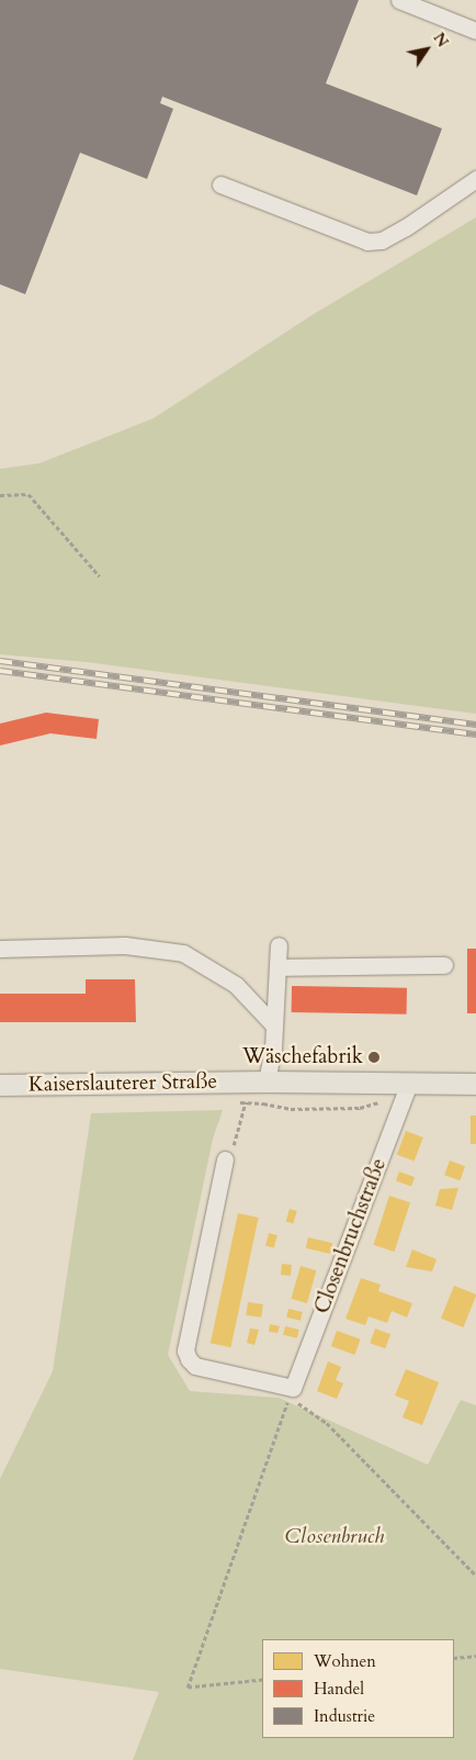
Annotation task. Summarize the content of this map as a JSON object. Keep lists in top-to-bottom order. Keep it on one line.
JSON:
{"streets":{"main road":["Kaiserslauterer Straße"],"street":["Closenbruchstraße"]},"crossings":[["Kaiserslauterer Straße","Closenbruchstraße"]],"parks":["Closenbruch"],"places":["Wäschefabrik"],"legend":["Wohnen","Handel","Industrie"],"north":"top right"}
